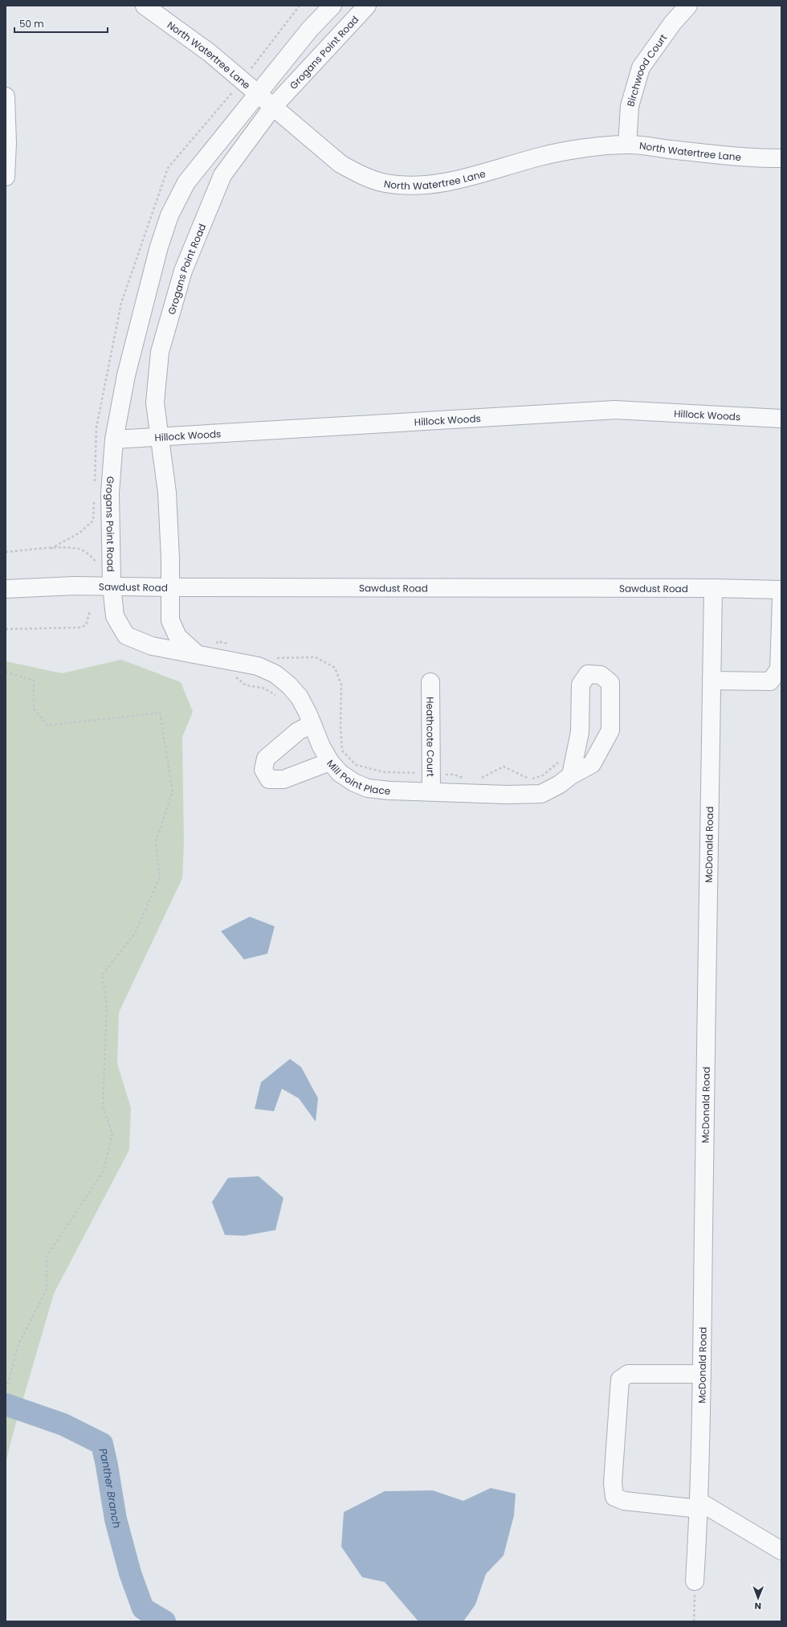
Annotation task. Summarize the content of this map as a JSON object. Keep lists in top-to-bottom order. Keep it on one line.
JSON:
{"streets":{"street":["Grogans Point Road","North Watertree Lane","Birchwood Court","Hillock Woods","Sawdust Road","Heathcote Court","Mill Point Place","McDonald Road"]},"crossings":[["Grogans Point Road","North Watertree Lane"],["Grogans Point Road","Hillock Woods"],["Grogans Point Road","Sawdust Road"],["Grogans Point Road","Mill Point Place"],["North Watertree Lane","Birchwood Court"],["Sawdust Road","Mill Point Place"],["Sawdust Road","McDonald Road"],["Heathcote Court","Mill Point Place"]],"water":["Panther Branch"],"scale_bar":"50 m","north":"bottom"}
